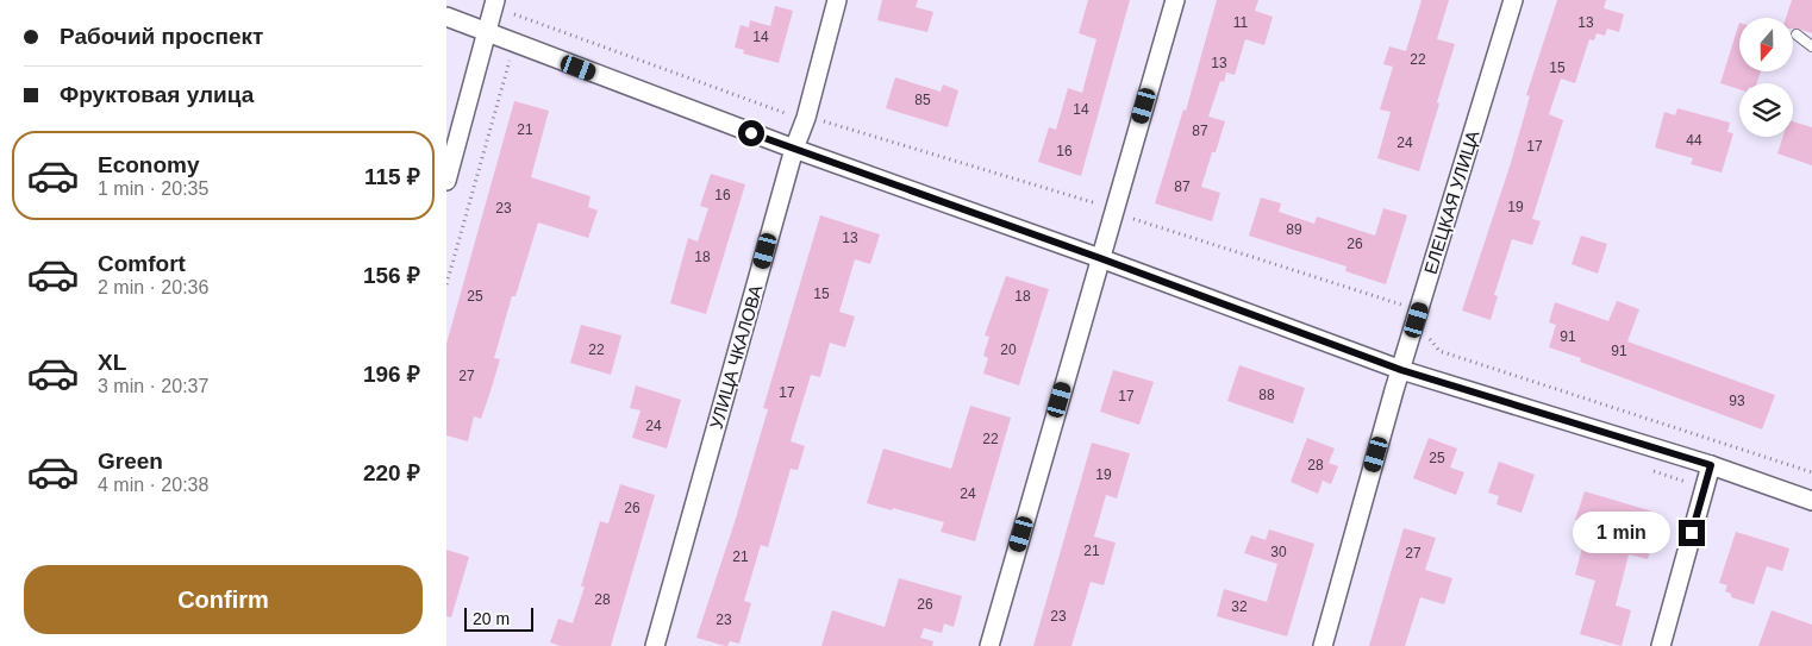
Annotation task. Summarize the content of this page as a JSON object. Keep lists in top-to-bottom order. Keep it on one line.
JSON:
{"streets":{"street":["ЕЛЕЦКАЯ УЛИЦА","УЛИЦА ЧКАЛОВА"]},"house_numbers":["11","13","14","22","13","15","85","14","21","87","44","24","17","16","87","16","19","23","89","13","26","18","15","25","18","91","22","20","91","27","17","88","17","93","24","22","25","28","19","24","26","21","30","27","21","28","26","32","23","23"],"scale_bar":"20 m","north":"bottom","page":{"banner":["Рабочий проспект","Фруктовая улица"],"list":[{"name":"Economy","note":"1 min · 20:35","value":"115 ₽"},{"name":"Comfort","note":"2 min · 20:36","value":"156 ₽"},{"name":"XL","note":"3 min · 20:37","value":"196 ₽"},{"name":"Green","note":"4 min · 20:38","value":"220 ₽"}],"bubble":"1 min","buttons":"Confirm","scale":"20 m"}}
